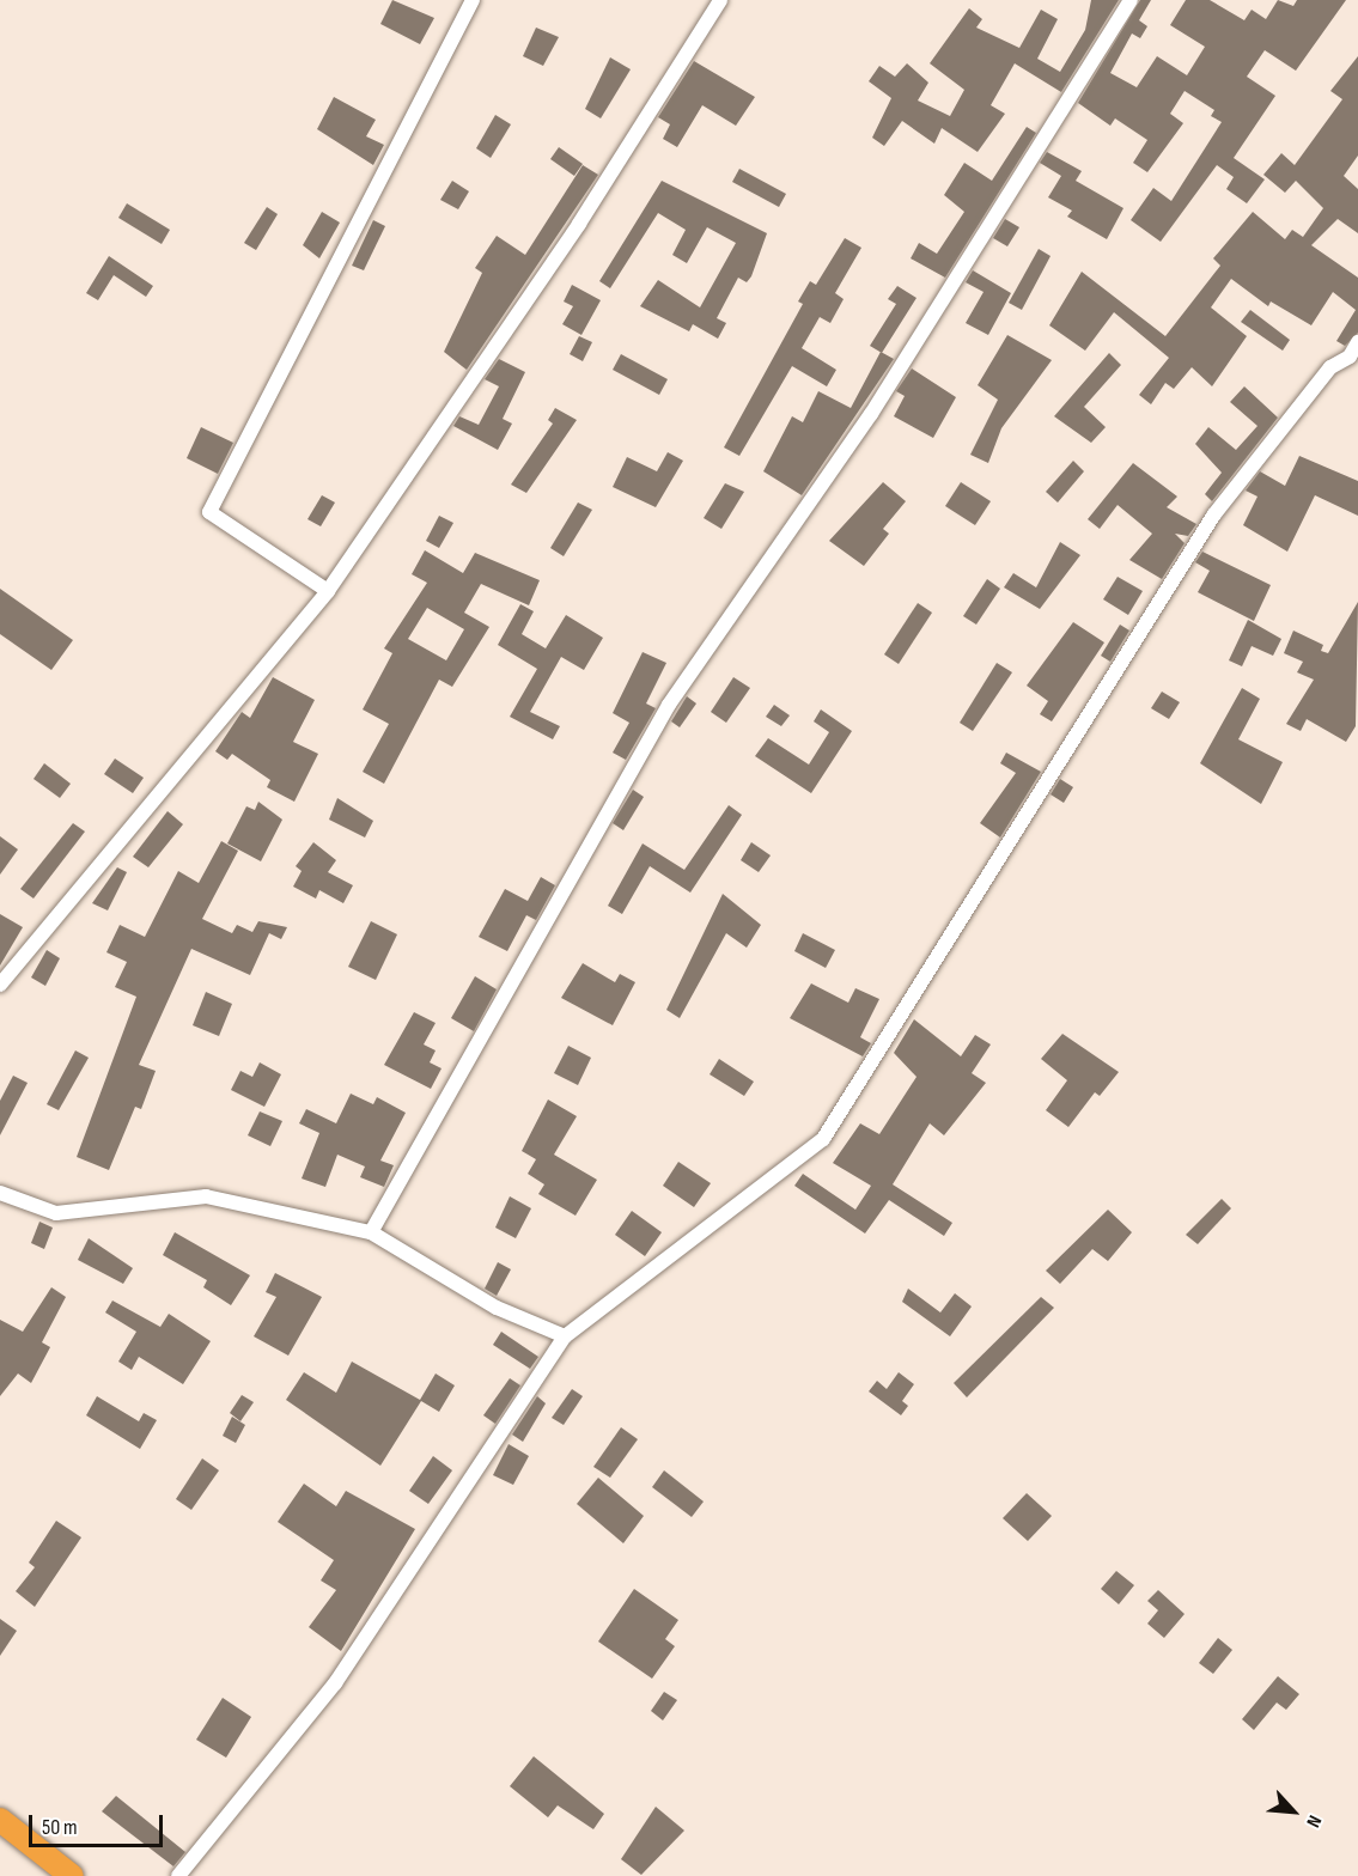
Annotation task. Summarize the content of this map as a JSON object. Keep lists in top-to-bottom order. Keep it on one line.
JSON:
{"scale_bar":"50 m","north":"bottom right"}
